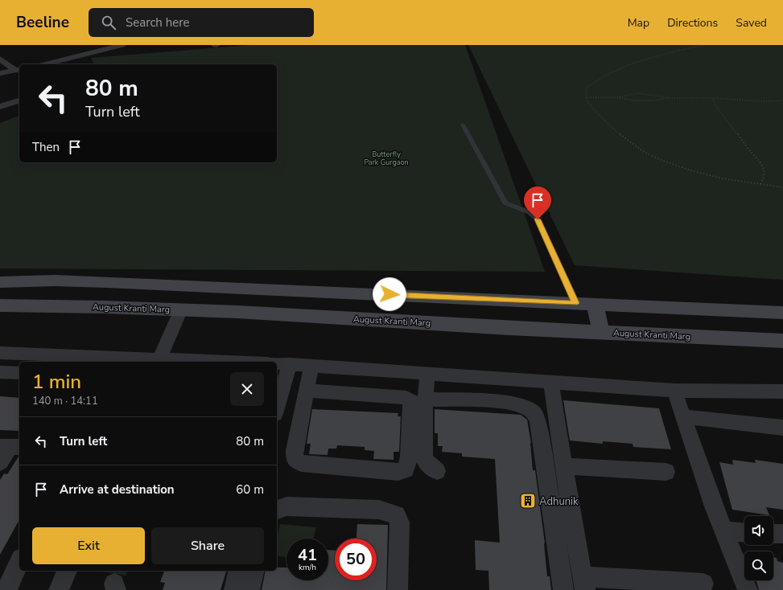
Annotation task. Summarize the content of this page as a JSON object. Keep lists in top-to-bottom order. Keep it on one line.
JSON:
{"streets":{"main road":["August Kranti Marg"]},"parks":["Butterfly Park Gurgaon"],"places":{"building":["Adhunik"]},"page":{"header":"Beeline","search":"Search here","nav":["Map","Directions","Saved"],"turn":["80 m","Turn left"],"then":"Then","heading":["1 min","140 m · 14:11"],"list":[{"name":"Turn left","value":"80 m"},{"name":"Arrive at destination","value":"60 m"}],"buttons":["Exit","Share"],"speed":"41 km/h","limit":"50"}}
